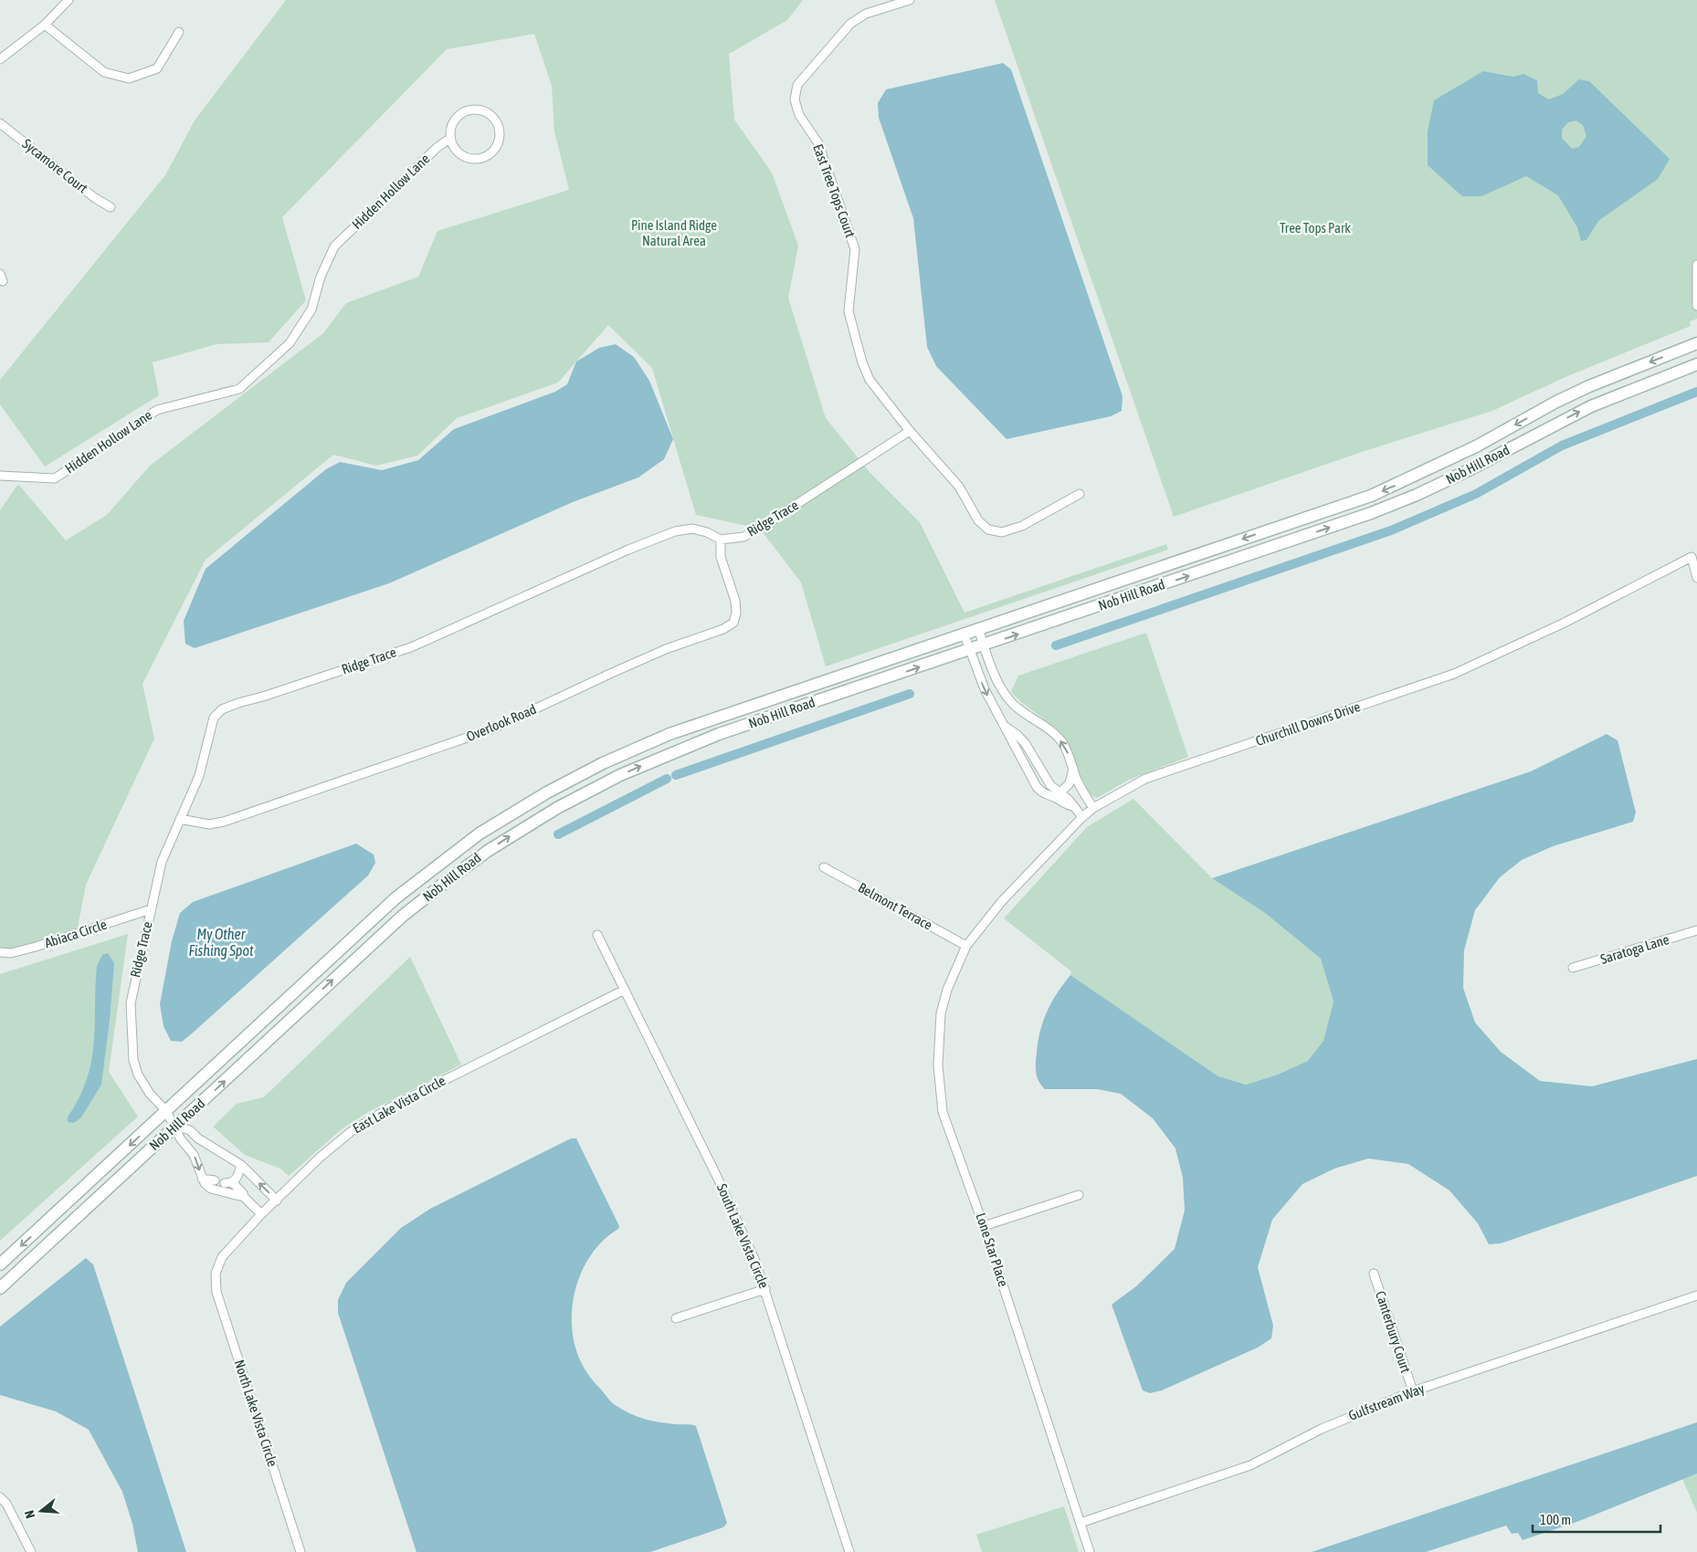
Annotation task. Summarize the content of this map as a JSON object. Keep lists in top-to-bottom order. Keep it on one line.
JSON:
{"streets":{"main road":["Nob Hill Road"],"street":["Sycamore Court","East Tree Tops Court","Hidden Hollow Lane","Ridge Trace","Overlook Road","Churchill Downs Drive","Belmont Terrace","Abiaca Circle","Saratoga Lane","East Lake Vista Circle","South Lake Vista Circle","Lone Star Place","Canterbury Court","Gulfstream Way","North Lake Vista Circle"]},"crossings":[["East Tree Tops Court","Ridge Trace"],["Nob Hill Road","Ridge Trace"],["Ridge Trace","Overlook Road"],["Ridge Trace","Abiaca Circle"],["Churchill Downs Drive","Belmont Terrace"],["Churchill Downs Drive","Lone Star Place"],["Belmont Terrace","Lone Star Place"],["East Lake Vista Circle","South Lake Vista Circle"],["East Lake Vista Circle","North Lake Vista Circle"],["Lone Star Place","Gulfstream Way"],["Canterbury Court","Gulfstream Way"]],"water":["My Other Fishing Spot"],"parks":["Pine Island Ridge Natural Area","Tree Tops Park"],"scale_bar":"100 m","north":"left"}
